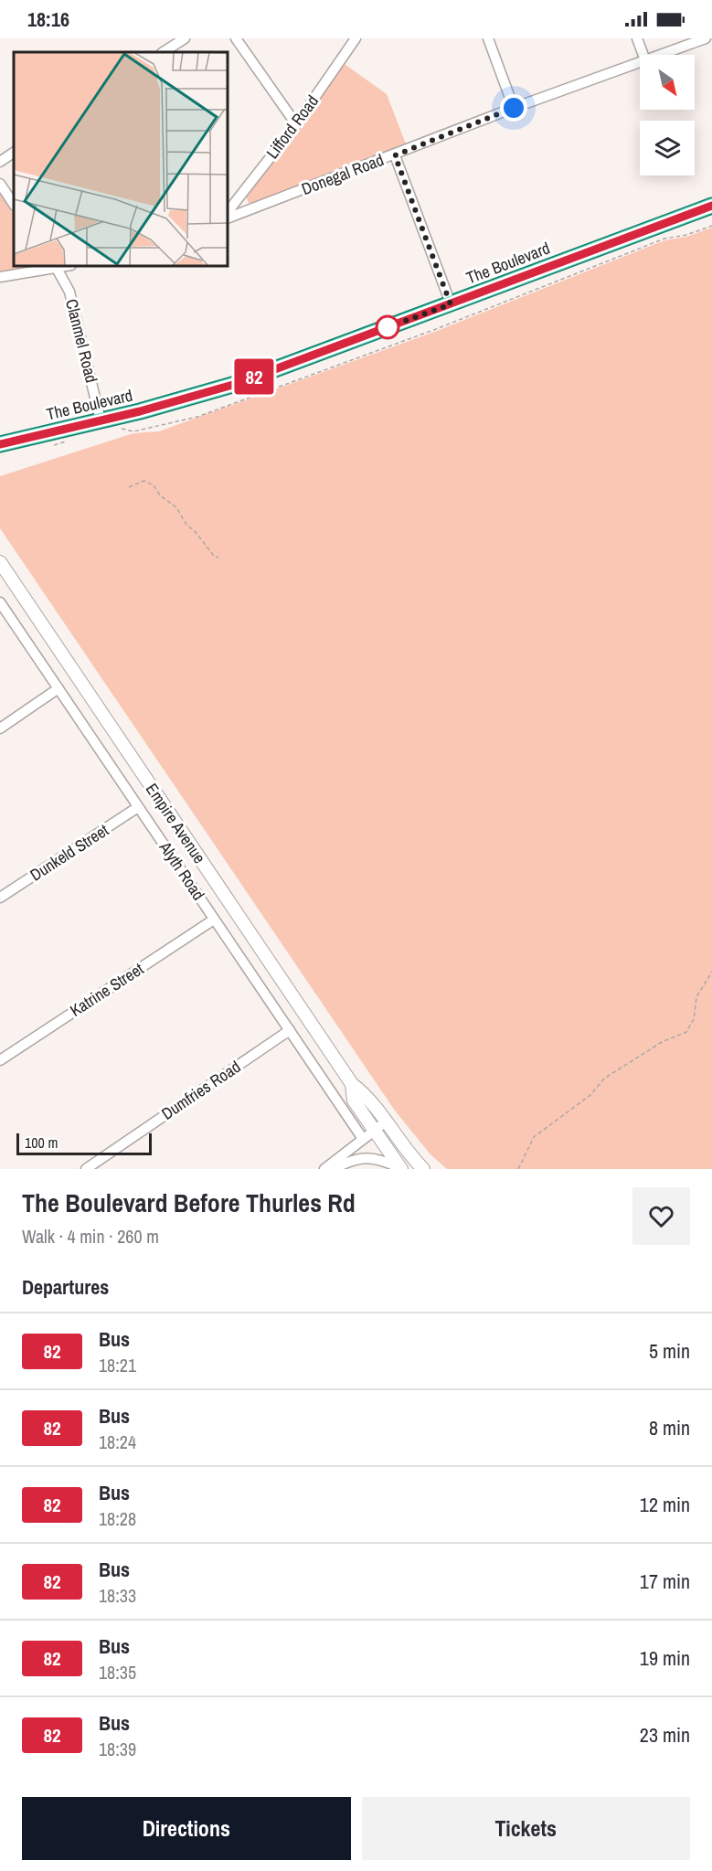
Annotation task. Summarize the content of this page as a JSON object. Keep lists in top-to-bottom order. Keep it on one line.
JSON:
{"streets":{"main road":["The Boulevard","Empire Avenue"],"street":["Lifford Road","Donegal Road","Clanmel Road","Dunkeld Street","Alyth Road","Katrine Street","Dumfries Road"]},"crossings":[["The Boulevard","Clanmel Road"],["Dunkeld Street","Alyth Road"],["Alyth Road","Katrine Street"],["Alyth Road","Dumfries Road"]],"lines":["bus line 82"],"scale_bar":"100 m","north":"bottom right","page":{"status":"18:16","on_map":"82","scale":"100 m","heading":[["The Boulevard Before Thurles Rd","Walk · 4 min · 260 m"],"Departures"],"list":[{"mark":"82","name":"Bus","note":"18:21","value":"5 min"},{"mark":"82","name":"Bus","note":"18:24","value":"8 min"},{"mark":"82","name":"Bus","note":"18:28","value":"12 min"},{"mark":"82","name":"Bus","note":"18:33","value":"17 min"},{"mark":"82","name":"Bus","note":"18:35","value":"19 min"},{"mark":"82","name":"Bus","note":"18:39","value":"23 min"}],"buttons":["Directions","Tickets"]}}
